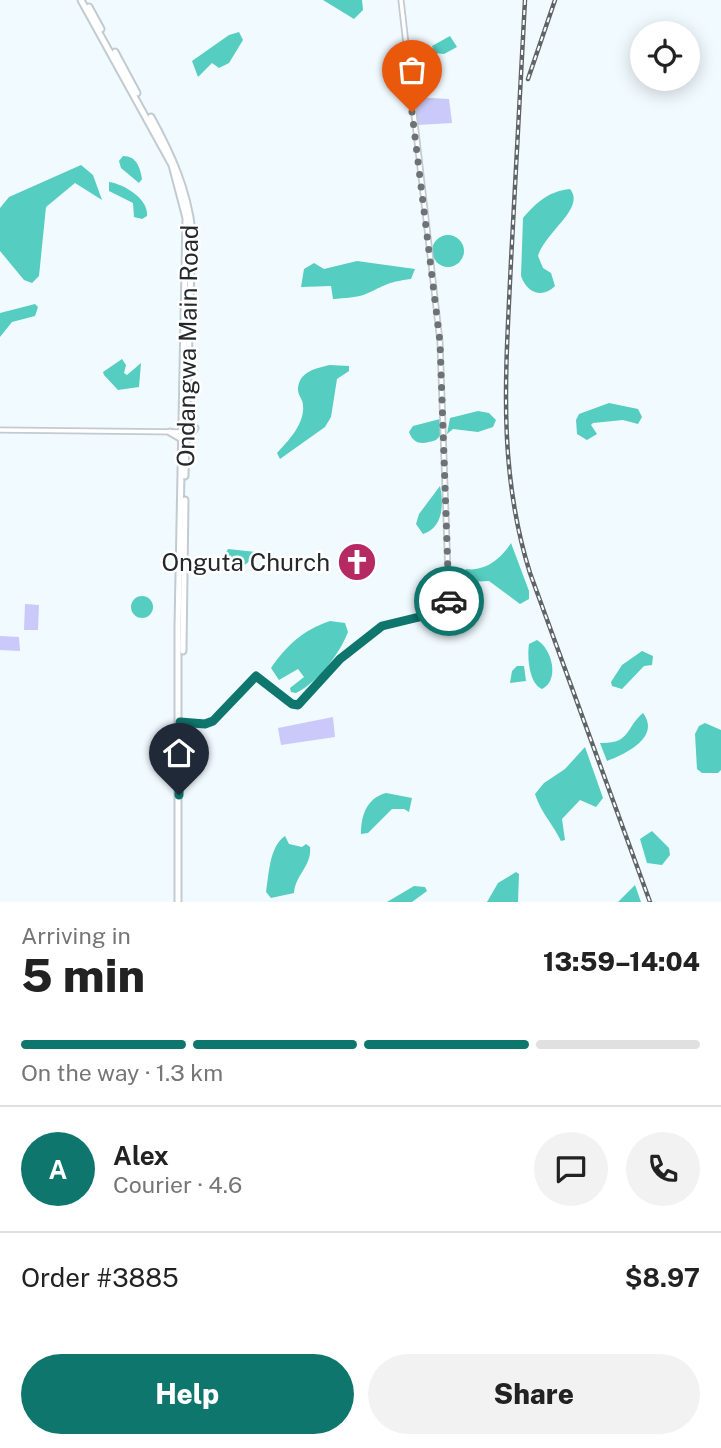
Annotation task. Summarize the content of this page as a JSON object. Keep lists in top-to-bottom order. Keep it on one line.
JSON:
{"streets":{"main road":["Ondangwa Main Road"]},"places":{"church":["Onguta Church"]},"page":{"heading":["5 min","Arriving in","13:59–14:04"],"panel":["Alex","Courier · 4.6","Order #3885","$8.97"],"bar":"On the way · 1.3 km","round":"A","buttons":["Help","Share"]}}
